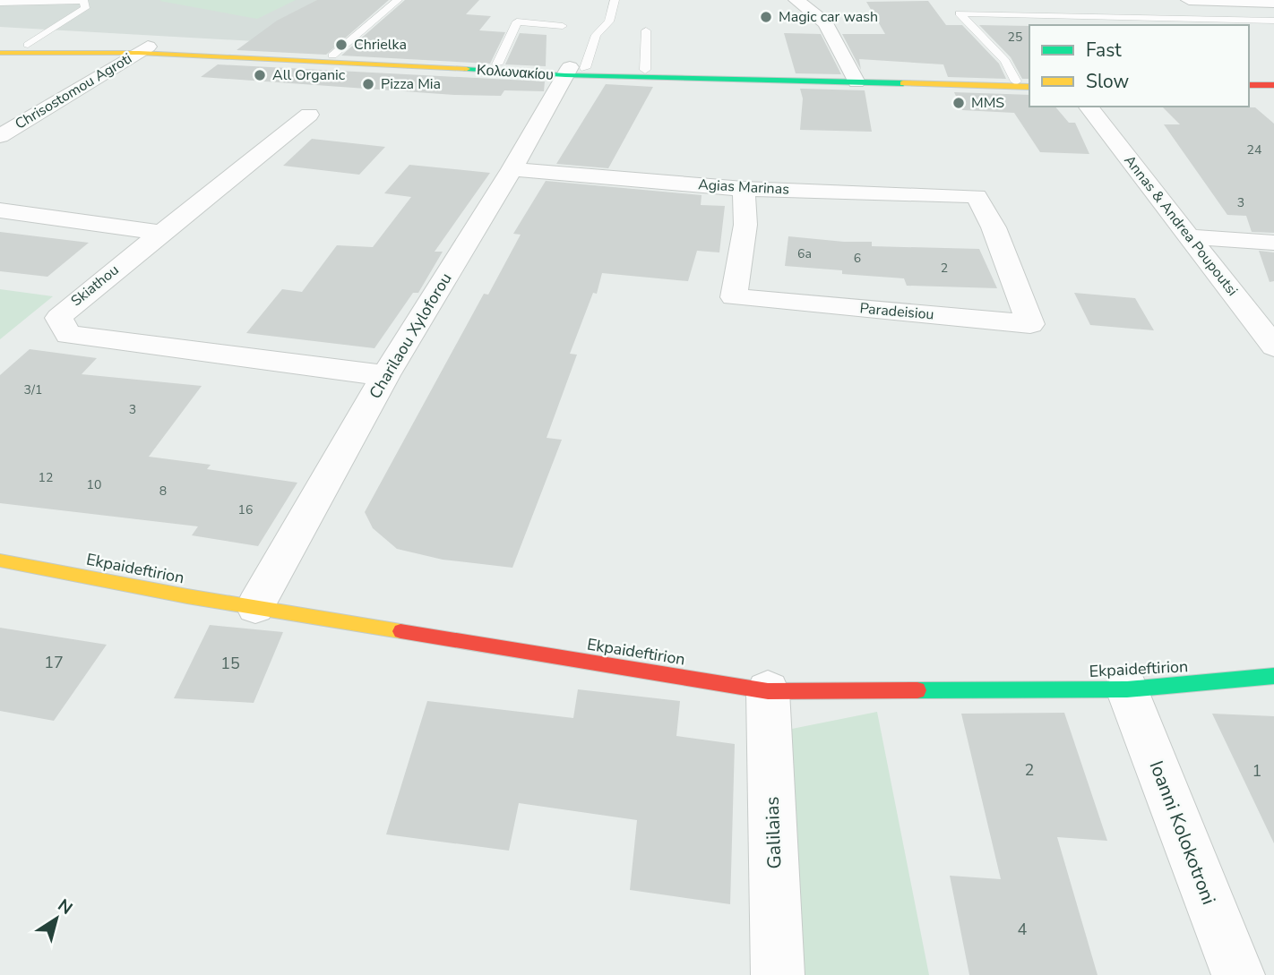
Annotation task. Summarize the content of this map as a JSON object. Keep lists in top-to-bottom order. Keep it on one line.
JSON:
{"streets":{"main road":["Κολωνακίου","Ekpaideftirion"],"street":["Chrisostomou Agroti","Agias Marinas","Annas & Andrea Poupoutsi","Skiathou","Paradeisiou","Charilaou Xyloforou","Galilaias","Ioanni Kolokotroni"]},"crossings":[["Κολωνακίου","Chrisostomou Agroti"],["Κολωνακίου","Charilaou Xyloforou"],["Agias Marinas","Paradeisiou"],["Agias Marinas","Charilaou Xyloforou"],["Skiathou","Charilaou Xyloforou"],["Charilaou Xyloforou","Ekpaideftirion"],["Ekpaideftirion","Galilaias"],["Ekpaideftirion","Ioanni Kolokotroni"]],"places":["Magic car wash","Chrielka","All Organic","Pizza Mia","MMS"],"house_numbers":["25","24","3","6a","6","2","3/1","3","12","10","8","16","17","15","2","1","4"],"legend":["Fast","Slow"],"north":"top right"}
